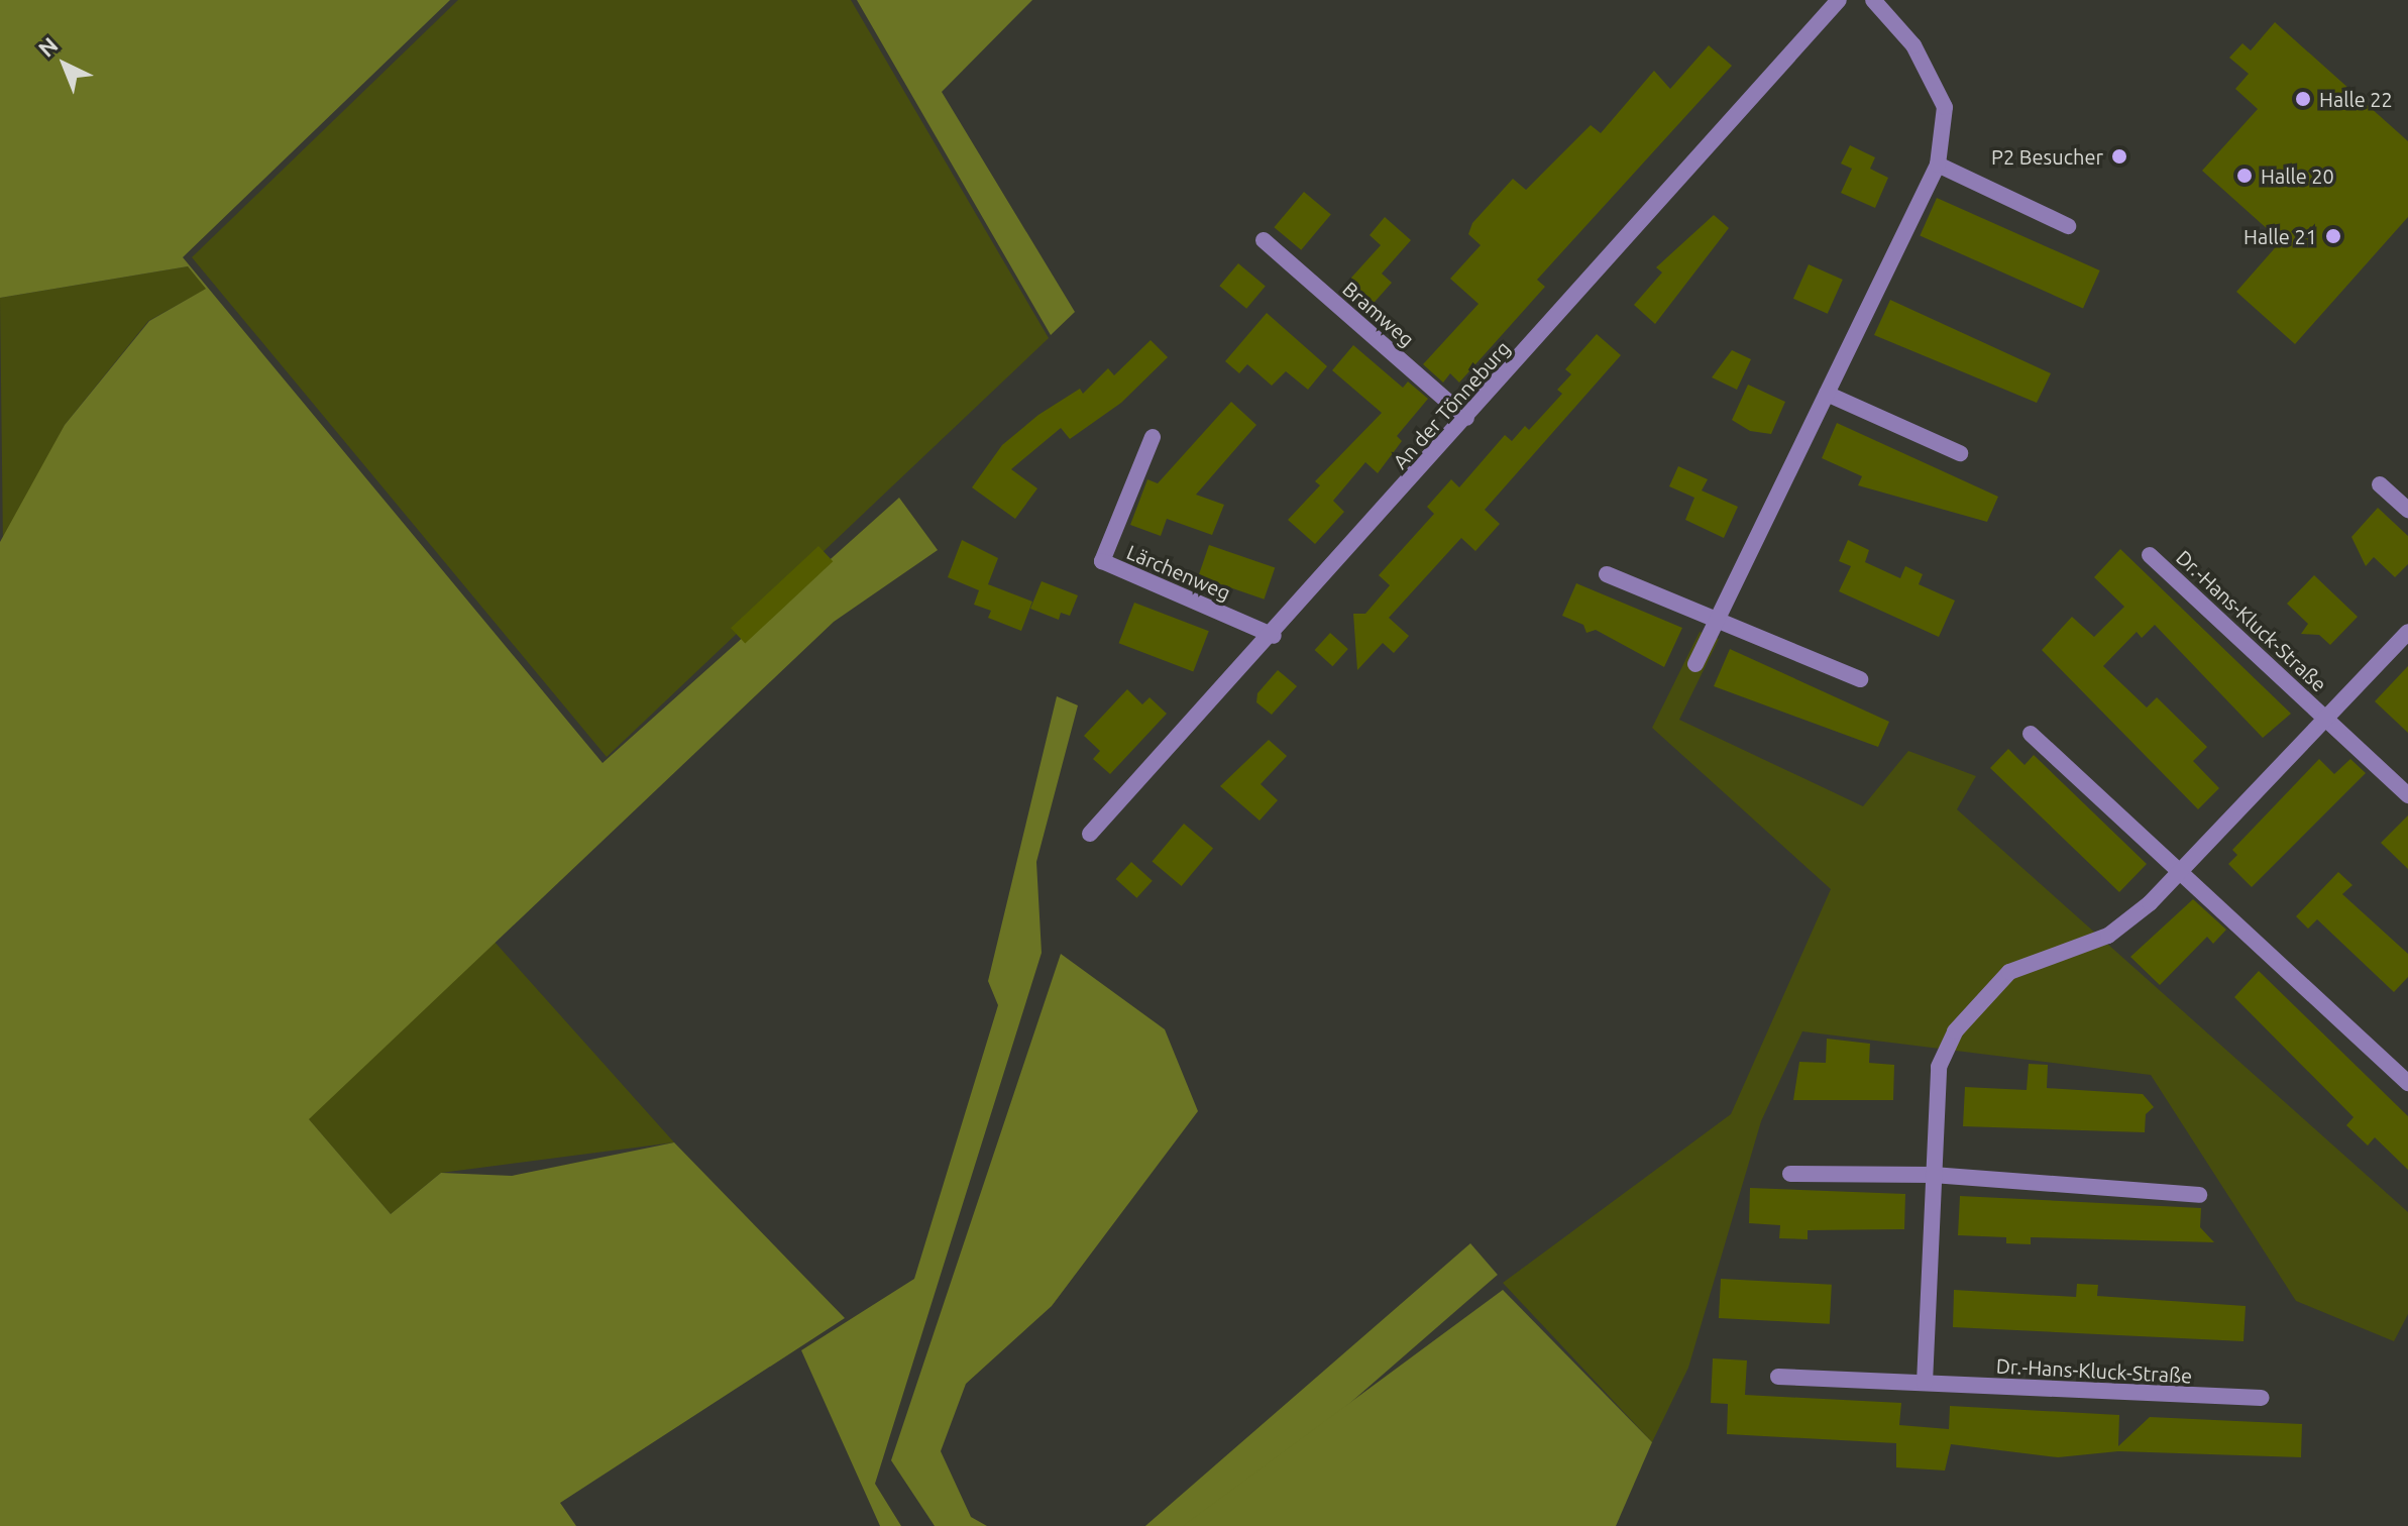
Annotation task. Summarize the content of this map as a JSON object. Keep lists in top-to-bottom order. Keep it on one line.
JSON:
{"streets":{"street":["Bramweg","An der Tönneburg","Lärchenweg","Dr.-Hans-Kluck-Straße"]},"crossings":[["Bramweg","An der Tönneburg"],["An der Tönneburg","Lärchenweg"]],"places":["Halle 22","P2 Besucher","Halle 20","Halle 21"],"north":"top left"}
